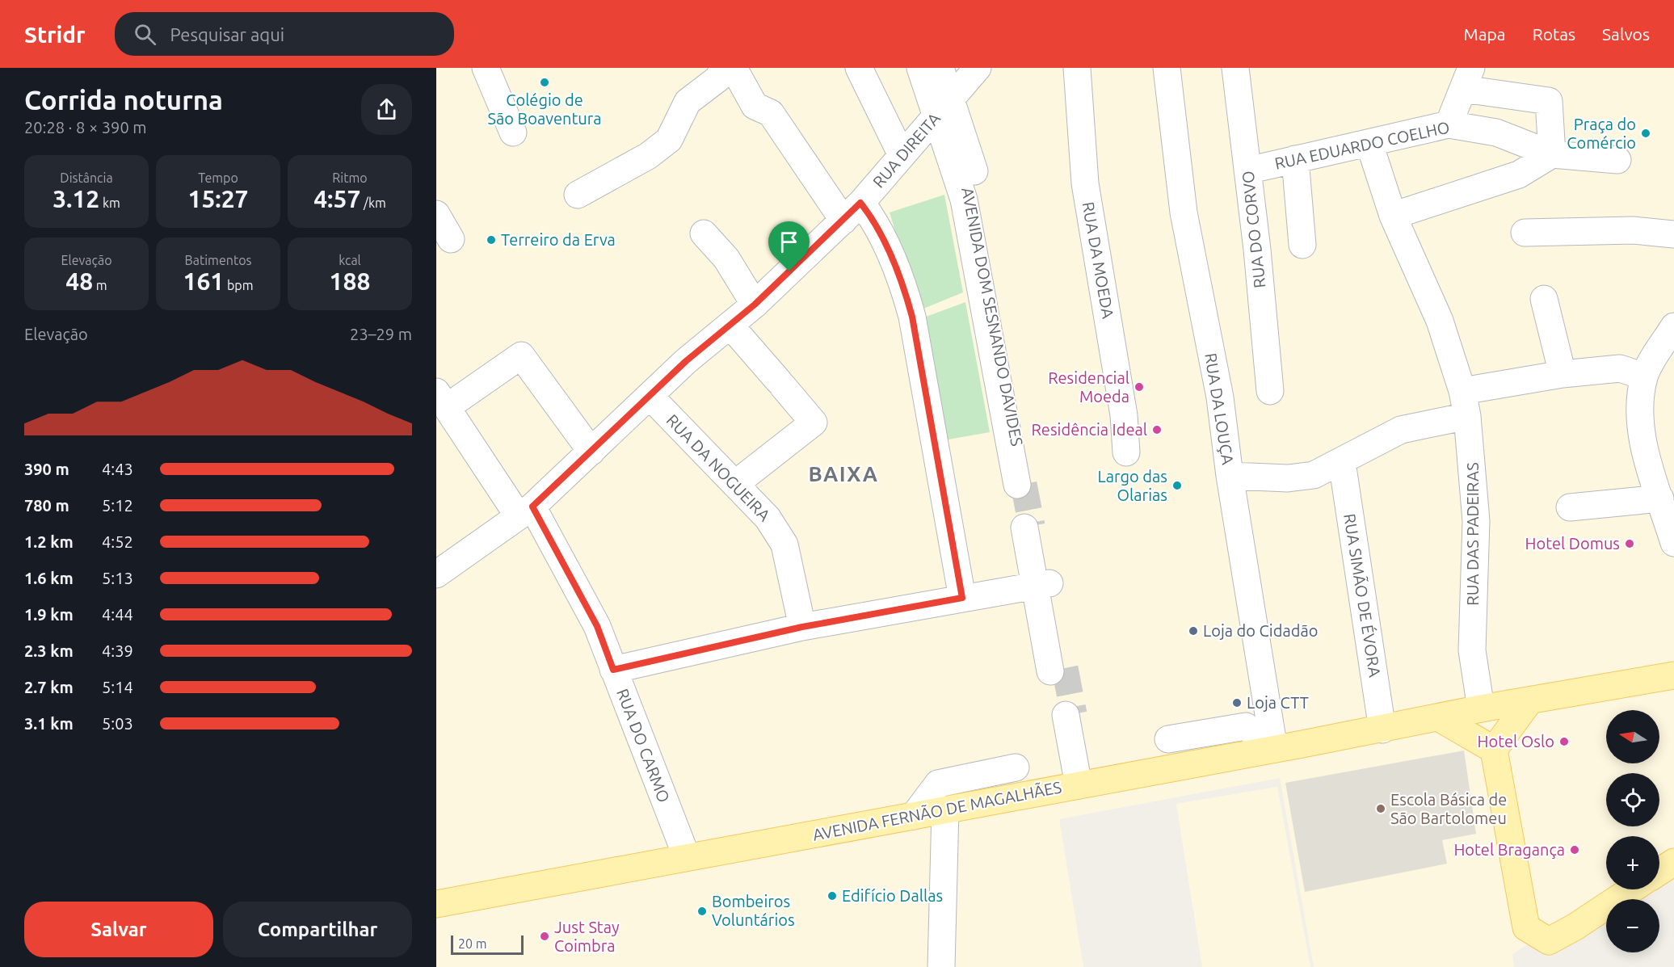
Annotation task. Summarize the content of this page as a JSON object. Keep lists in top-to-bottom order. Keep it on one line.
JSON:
{"streets":{"main road":["AVENIDA FERNÃO DE MAGALHÃES"],"street":["RUA EDUARDO COELHO","RUA DIREITA","RUA DO CORVO","RUA DA MOEDA","RUA DA LOUÇA","RUA DA NOGUEIRA","RUA DAS PADEIRAS","RUA SIMÃO DE ÉVORA","RUA DO CARMO"]},"crossings":[["RUA EDUARDO COELHO","RUA DO CORVO"],["RUA EDUARDO COELHO","RUA DAS PADEIRAS"],["RUA DIREITA","RUA DA NOGUEIRA"],["RUA DIREITA","RUA DO CARMO"],["RUA DA LOUÇA","AVENIDA FERNÃO DE MAGALHÃES"],["RUA DAS PADEIRAS","AVENIDA FERNÃO DE MAGALHÃES"],["RUA SIMÃO DE ÉVORA","AVENIDA FERNÃO DE MAGALHÃES"],["RUA DO CARMO","AVENIDA FERNÃO DE MAGALHÃES"]],"districts":["BAIXA"],"places":["Colégio de São Boaventura","Praça do Comércio","Terreiro da Erva","Residencial Moeda","Residência Ideal","Largo das Olarias","Hotel Domus","Loja do Cidadão","Loja CTT","Hotel Oslo","Escola Básica de São Bartolomeu","Hotel Bragança","Edifício Dallas","Bombeiros Voluntários","Just Stay Coimbra"],"scale_bar":"20 m","north":"left","page":{"header":"Stridr","search":"Pesquisar aqui","nav":["Mapa","Rotas","Salvos"],"heading":["Corrida noturna","20:28 · 8 × 390 m"],"stats":[["Distância","3.12 km"],["Tempo","15:27"],["Ritmo","4:57 /km"],["Elevação","48 m"],["Batimentos","161 bpm"],["kcal","188"]],"chart":["Elevação","23–29 m"],"list":[{"name":"390 m","note":"4:43"},{"name":"780 m","note":"5:12"},{"name":"1.2 km","note":"4:52"},{"name":"1.6 km","note":"5:13"},{"name":"1.9 km","note":"4:44"},{"name":"2.3 km","note":"4:39"},{"name":"2.7 km","note":"5:14"},{"name":"3.1 km","note":"5:03"}],"map_buttons":["+","−"],"buttons":["Salvar","Compartilhar"],"scale":"20 m"}}
